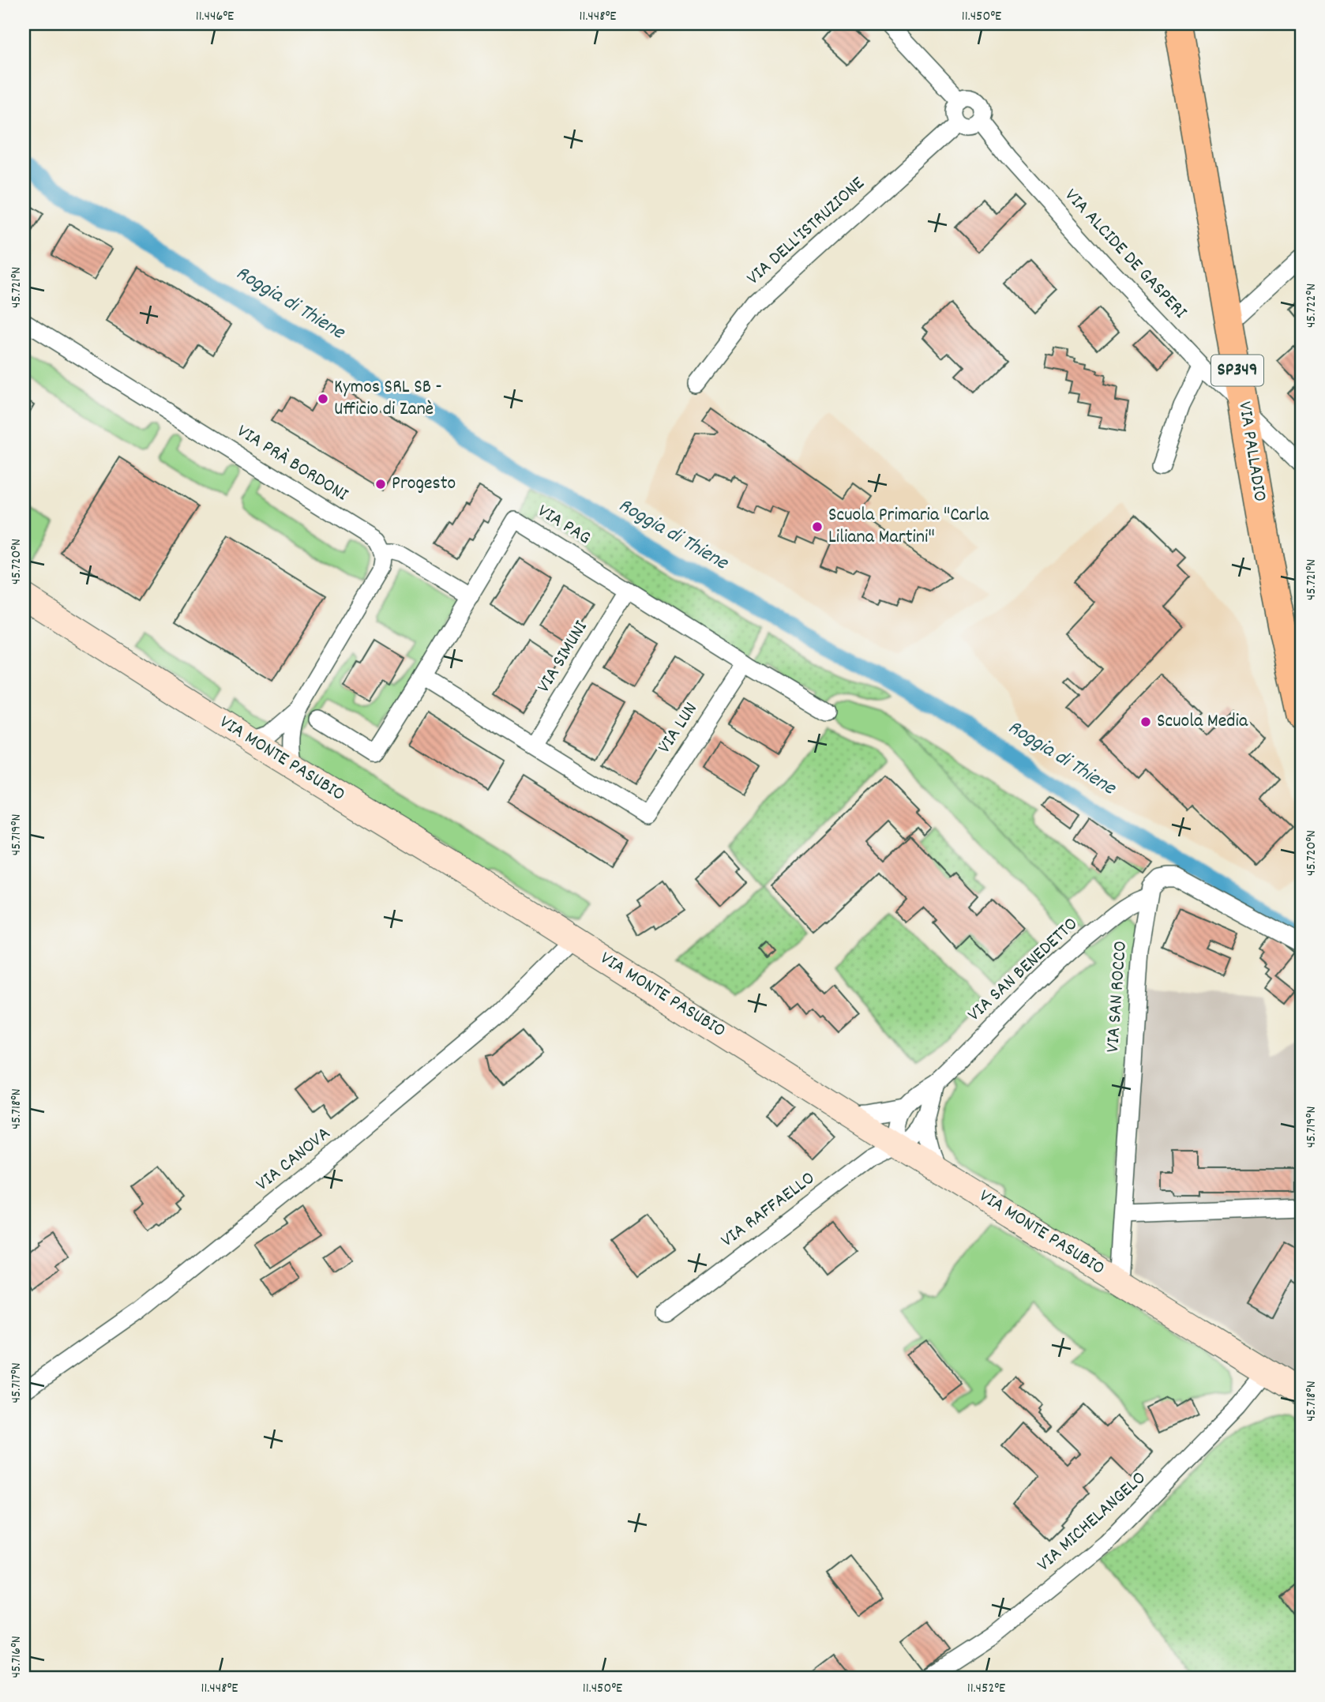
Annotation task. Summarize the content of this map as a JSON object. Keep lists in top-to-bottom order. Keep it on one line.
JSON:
{"streets":{"main road":["SP349","VIA PALLADIO","VIA MONTE PASUBIO"],"street":["VIA DELL'ISTRUZIONE","VIA ALCIDE DE GASPERI","VIA PRÀ BORDONI","VIA PAG","VIA SIMUNI","VIA LUN","VIA SAN BENEDETTO","VIA SAN ROCCO","VIA CANOVA","VIA RAFFAELLO","VIA MICHELANGELO"]},"crossings":[["VIA DELL'ISTRUZIONE","VIA ALCIDE DE GASPERI"],["VIA ALCIDE DE GASPERI","VIA PALLADIO"],["VIA PAG","VIA SIMUNI"],["VIA PAG","VIA LUN"],["VIA SIMUNI","VIA LUN"],["VIA MONTE PASUBIO","VIA SAN BENEDETTO"],["VIA MONTE PASUBIO","VIA SAN ROCCO"],["VIA MONTE PASUBIO","VIA CANOVA"],["VIA MONTE PASUBIO","VIA RAFFAELLO"],["VIA MONTE PASUBIO","VIA MICHELANGELO"],["VIA SAN BENEDETTO","VIA SAN ROCCO"],["VIA SAN BENEDETTO","VIA RAFFAELLO"]],"water":["Roggia di Thiene"],"places":["Kymos SRL SB - Ufficio di Zanè","Progesto","Scuola Primaria \"Carla Liliana Martini\"","Scuola Media"],"coordinates":["11.446°E","11.448°E","11.450°E","45.721°N","45.722°N","45.720°N","45.719°N","45.718°N","45.717°N","45.716°N","11.452°E"]}
